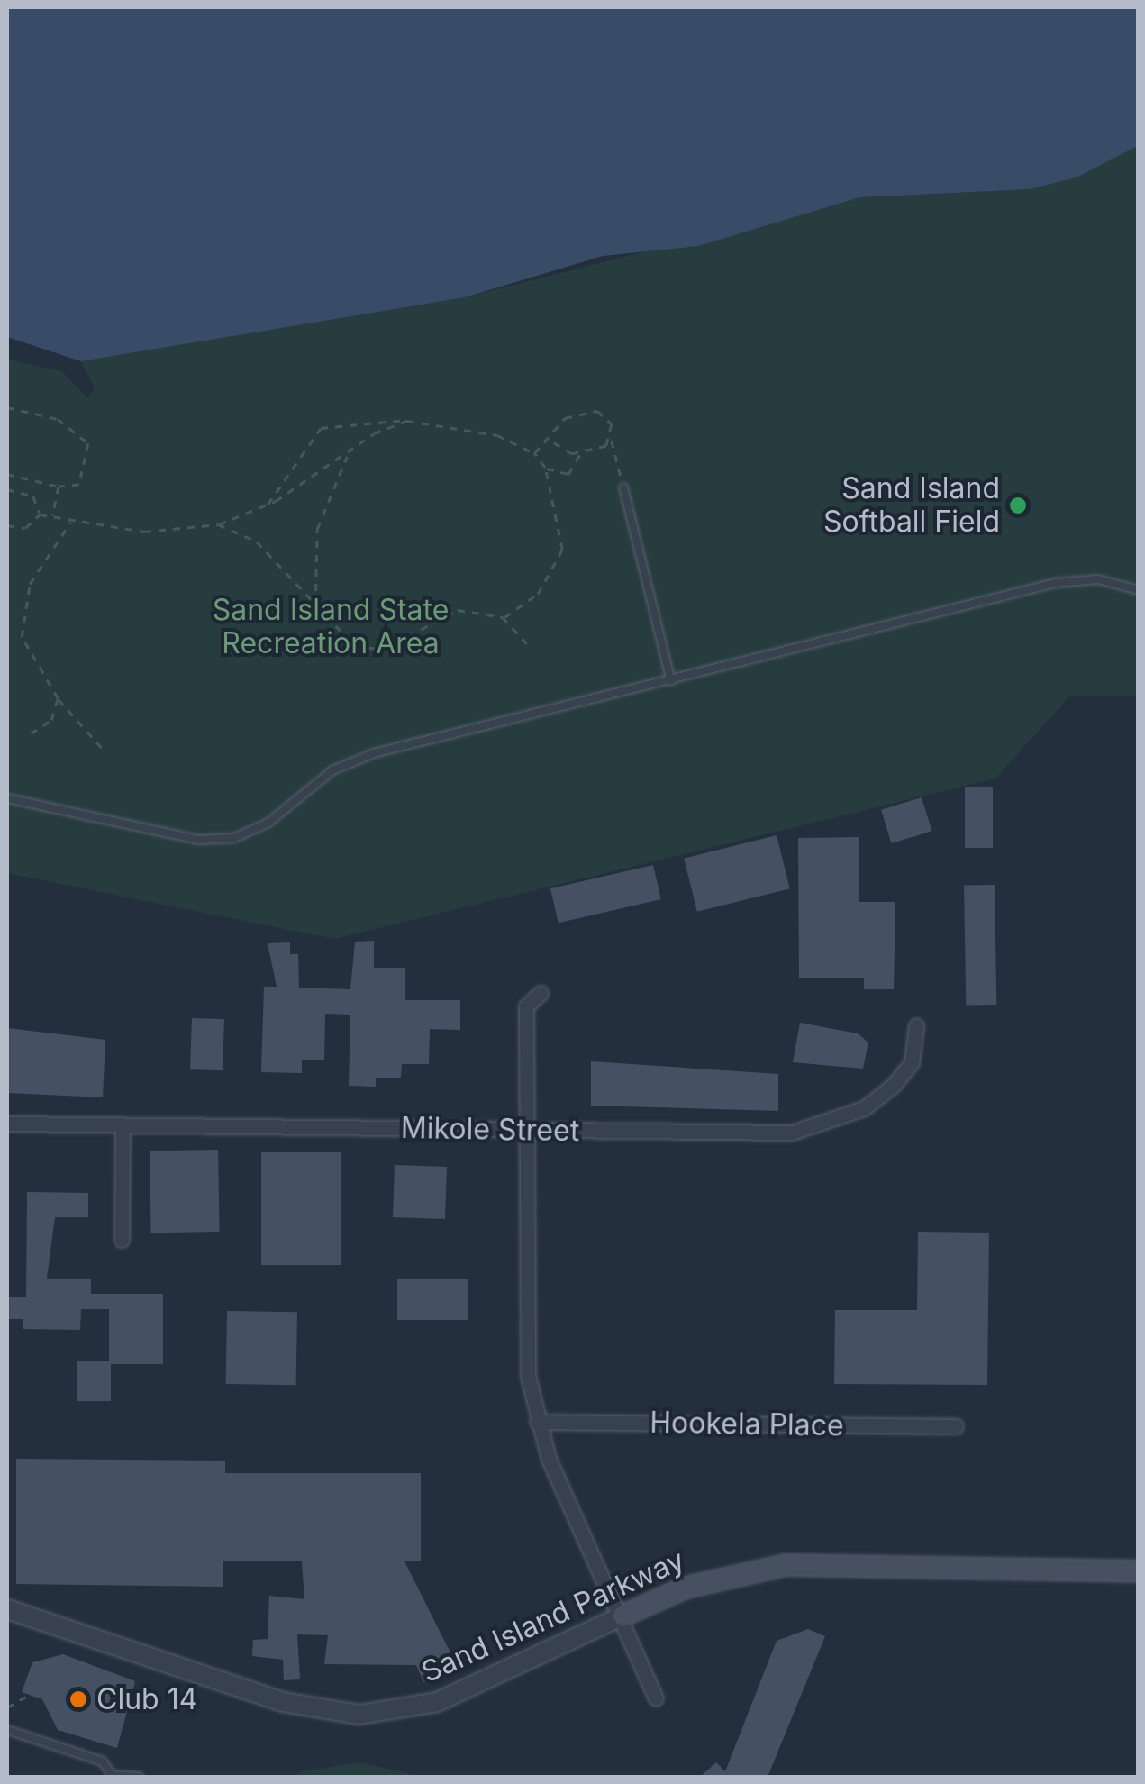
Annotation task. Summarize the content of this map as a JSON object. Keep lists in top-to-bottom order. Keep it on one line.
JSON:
{"streets":{"main road":["Sand Island Parkway"],"street":["Mikole Street","Hookela Place"]},"parks":["Sand Island State Recreation Area"],"places":["Sand Island Softball Field","Club 14"]}
